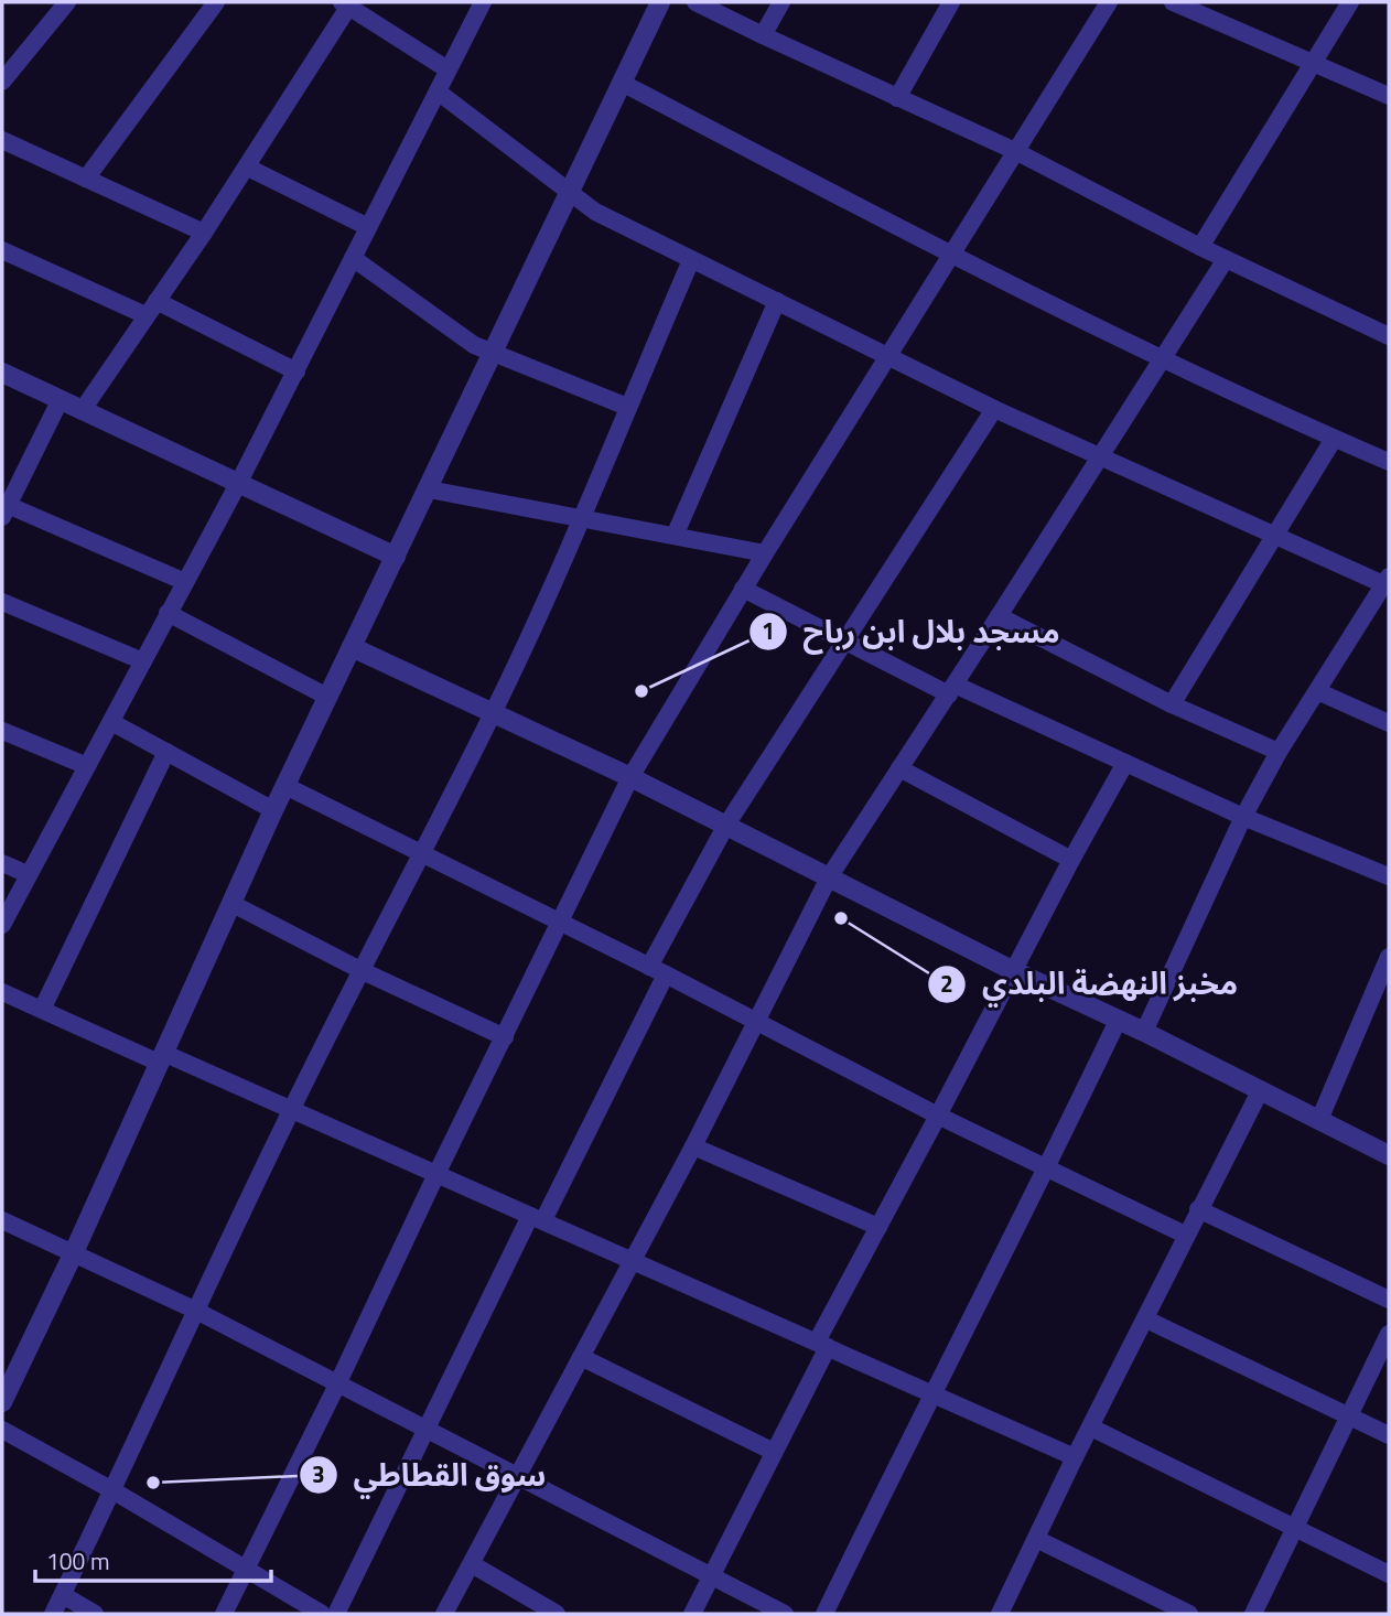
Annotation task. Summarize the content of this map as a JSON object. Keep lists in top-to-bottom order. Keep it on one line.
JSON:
{"places":["مسجد بلال ابن رباح","مخبز النهضة البلدي","سوق القطاطي"],"scale_bar":"100 m"}
